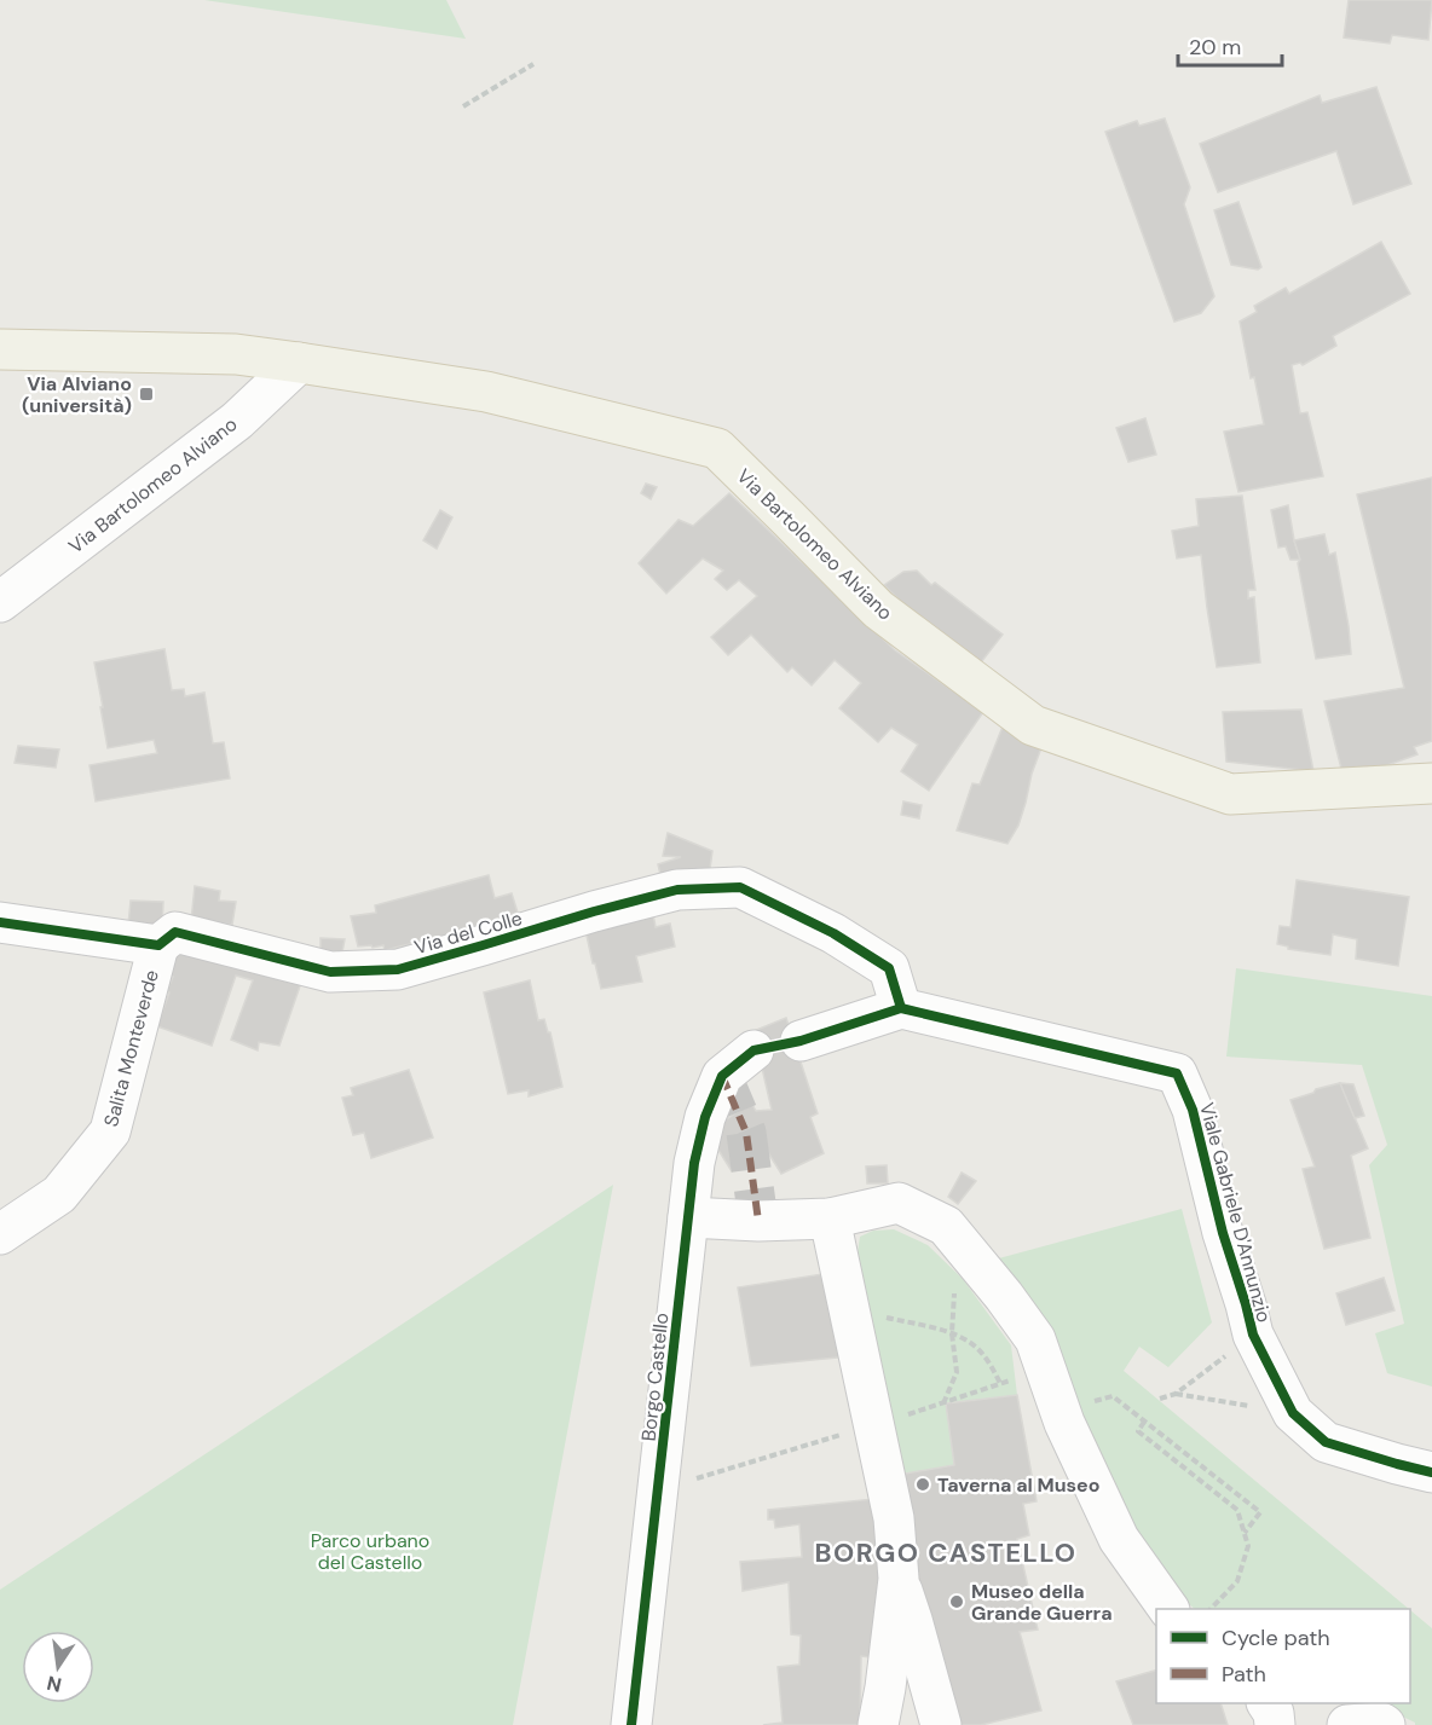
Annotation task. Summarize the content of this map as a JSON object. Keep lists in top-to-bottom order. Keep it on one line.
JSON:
{"streets":{"main road":["Via Bartolomeo Alviano"],"street":["Via del Colle","Salita Monteverde","Viale Gabriele D'Annunzio","Borgo Castello"]},"crossings":[["Via del Colle","Salita Monteverde"],["Via del Colle","Viale Gabriele D'Annunzio"]],"districts":["BORGO CASTELLO"],"parks":["Parco urbano del Castello"],"places":{"transit":["Via Alviano (università)"],"other":["Taverna al Museo","Museo della Grande Guerra"]},"legend":["Cycle path","Path"],"scale_bar":"20 m","north":"bottom"}
